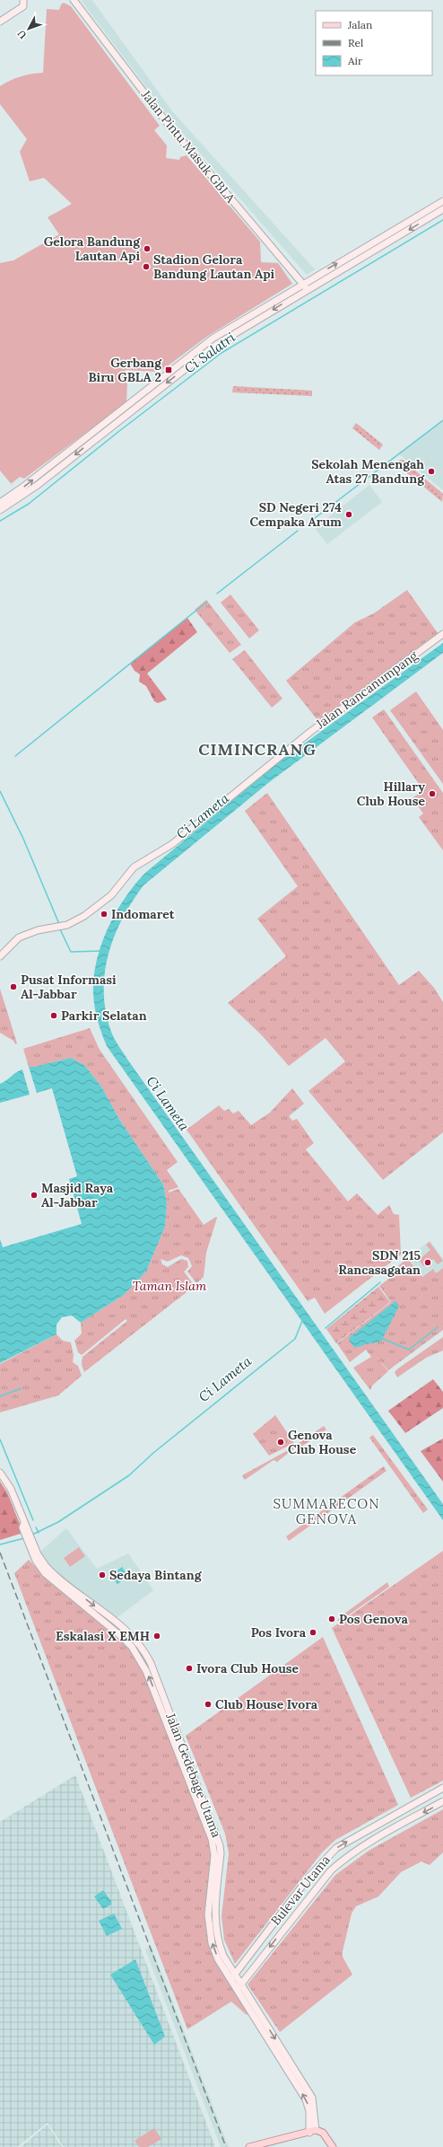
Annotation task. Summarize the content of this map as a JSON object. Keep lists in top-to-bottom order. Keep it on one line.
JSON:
{"streets":{"street":["Jalan Pintu Masuk GBLA","Jalan Rancanumpang","Jalan Gedebage Utama","Bulevar Utama"]},"crossings":[["Jalan Gedebage Utama","Bulevar Utama"]],"districts":["CIMINCRANG","SUMMARECON GENOVA"],"water":["Ci Salatri","Ci Lameta"],"parks":["Taman Islam"],"places":{"other":["Gelora Bandung Lautan Api","Stadion Gelora Bandung Lautan Api","Sekolah Menengah Atas 27 Bandung","SD Negeri 274 Cempaka Arum","Hillary Club House","Indomaret","Pusat Informasi Al-Jabbar","Parkir Selatan","Masjid Raya Al-Jabbar","SDN 215 Rancasagatan","Genova Club House","Sedaya Bintang","Pos Genova","Pos Ivora","Eskalasi X EMH","Ivora Club House","Club House Ivora"],"transit":["Gerbang Biru GBLA 2"]},"legend":["Jalan","Rel","Air"],"north":"bottom left"}
